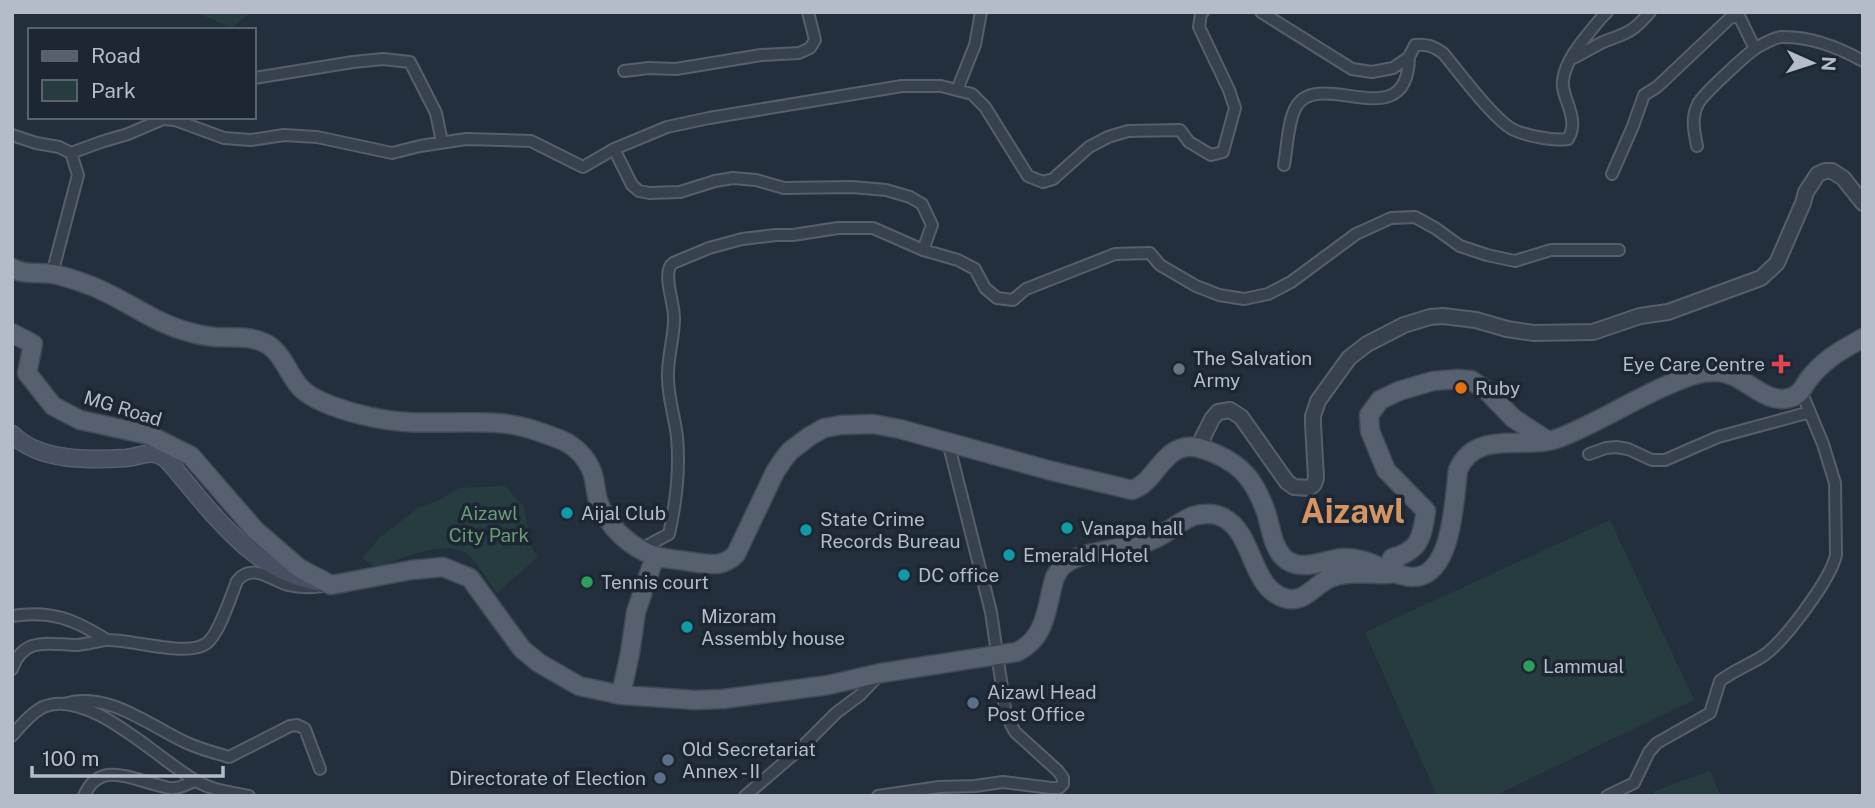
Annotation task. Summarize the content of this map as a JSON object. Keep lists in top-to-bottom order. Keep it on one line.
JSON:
{"streets":{"main road":["MG Road"]},"districts":["Aizawl"],"parks":["Aizawl City Park"],"places":{"health":["Eye Care Centre"],"other":["The Salvation Army","Ruby","Aijal Club","Vanapa hall","State Crime Records Bureau","Emerald Hotel","DC office","Tennis court","Mizoram Assembly house","Lammual","Aizawl Head Post Office","Old Secretariat Annex - II","Directorate of Election"]},"legend":["Road","Park"],"scale_bar":"100 m","north":"right"}
